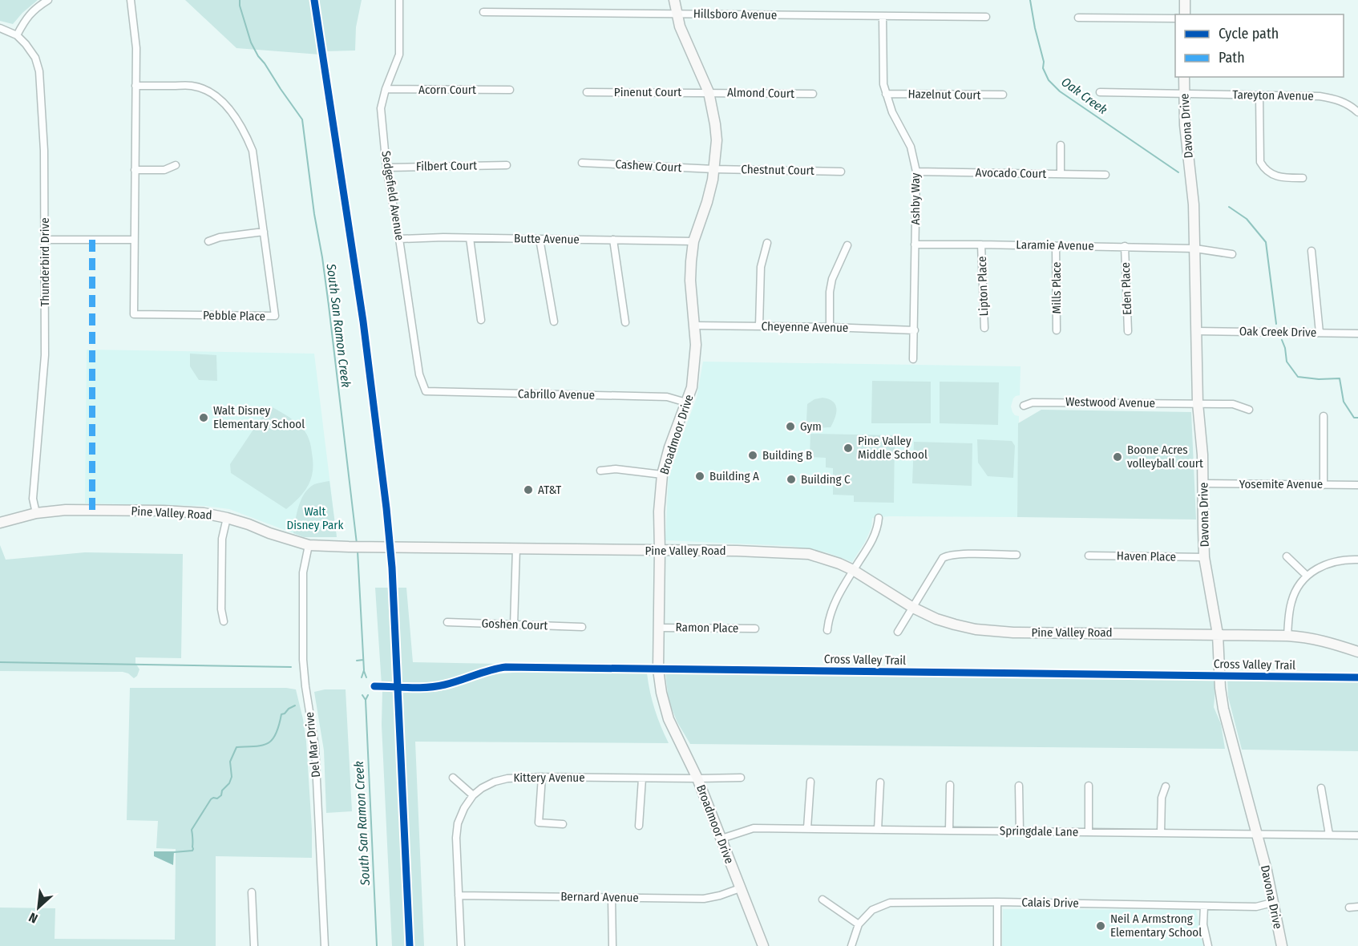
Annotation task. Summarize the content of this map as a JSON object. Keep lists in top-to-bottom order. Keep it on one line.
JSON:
{"streets":{"street":["Hillsboro Avenue","Acorn Court","Pinenut Court","Almond Court","Hazelnut Court","Tareyton Avenue","Davona Drive","Filbert Court","Cashew Court","Chestnut Court","Avocado Court","Sedgefield Avenue","Ashby Way","Butte Avenue","Laramie Avenue","Thunderbird Drive","Lipton Place","Mills Place","Eden Place","Pebble Place","Cheyenne Avenue","Oak Creek Drive","Cabrillo Avenue","Westwood Avenue","Broadmoor Drive","Yosemite Avenue","Pine Valley Road","Haven Place","Goshen Court","Ramon Place","Del Mar Drive","Kittery Avenue","Springdale Lane","Bernard Avenue","Calais Drive"],"cycle path":["Cross Valley Trail"]},"crossings":[["Hillsboro Avenue","Ashby Way"],["Hillsboro Avenue","Broadmoor Drive"],["Acorn Court","Sedgefield Avenue"],["Pinenut Court","Almond Court"],["Pinenut Court","Broadmoor Drive"],["Almond Court","Broadmoor Drive"],["Hazelnut Court","Ashby Way"],["Tareyton Avenue","Davona Drive"],["Davona Drive","Laramie Avenue"],["Davona Drive","Oak Creek Drive"],["Davona Drive","Westwood Avenue"],["Davona Drive","Yosemite Avenue"],["Davona Drive","Pine Valley Road"],["Davona Drive","Haven Place"],["Davona Drive","Springdale Lane"],["Davona Drive","Calais Drive"],["Filbert Court","Sedgefield Avenue"],["Cashew Court","Chestnut Court"],["Cashew Court","Broadmoor Drive"],["Chestnut Court","Broadmoor Drive"],["Avocado Court","Ashby Way"],["Sedgefield Avenue","Butte Avenue"],["Sedgefield Avenue","Cabrillo Avenue"],["Ashby Way","Laramie Avenue"],["Ashby Way","Cheyenne Avenue"],["Butte Avenue","Broadmoor Drive"],["Laramie Avenue","Lipton Place"],["Laramie Avenue","Mills Place"],["Laramie Avenue","Eden Place"],["Thunderbird Drive","Pine Valley Road"],["Cheyenne Avenue","Broadmoor Drive"],["Cabrillo Avenue","Broadmoor Drive"],["Broadmoor Drive","Pine Valley Road"],["Broadmoor Drive","Ramon Place"],["Broadmoor Drive","Kittery Avenue"],["Broadmoor Drive","Springdale Lane"],["Broadmoor Drive","Bernard Avenue"],["Pine Valley Road","Del Mar Drive"],["Kittery Avenue","Bernard Avenue"]],"water":["Oak Creek","South San Ramon Creek"],"parks":["Walt Disney Park"],"places":["Walt Disney Elementary School","Gym","Pine Valley Middle School","Building B","Boone Acres volleyball court","Building A","Building C","AT&T","Neil A Armstrong Elementary School"],"legend":["Cycle path","Path"],"north":"bottom left"}
